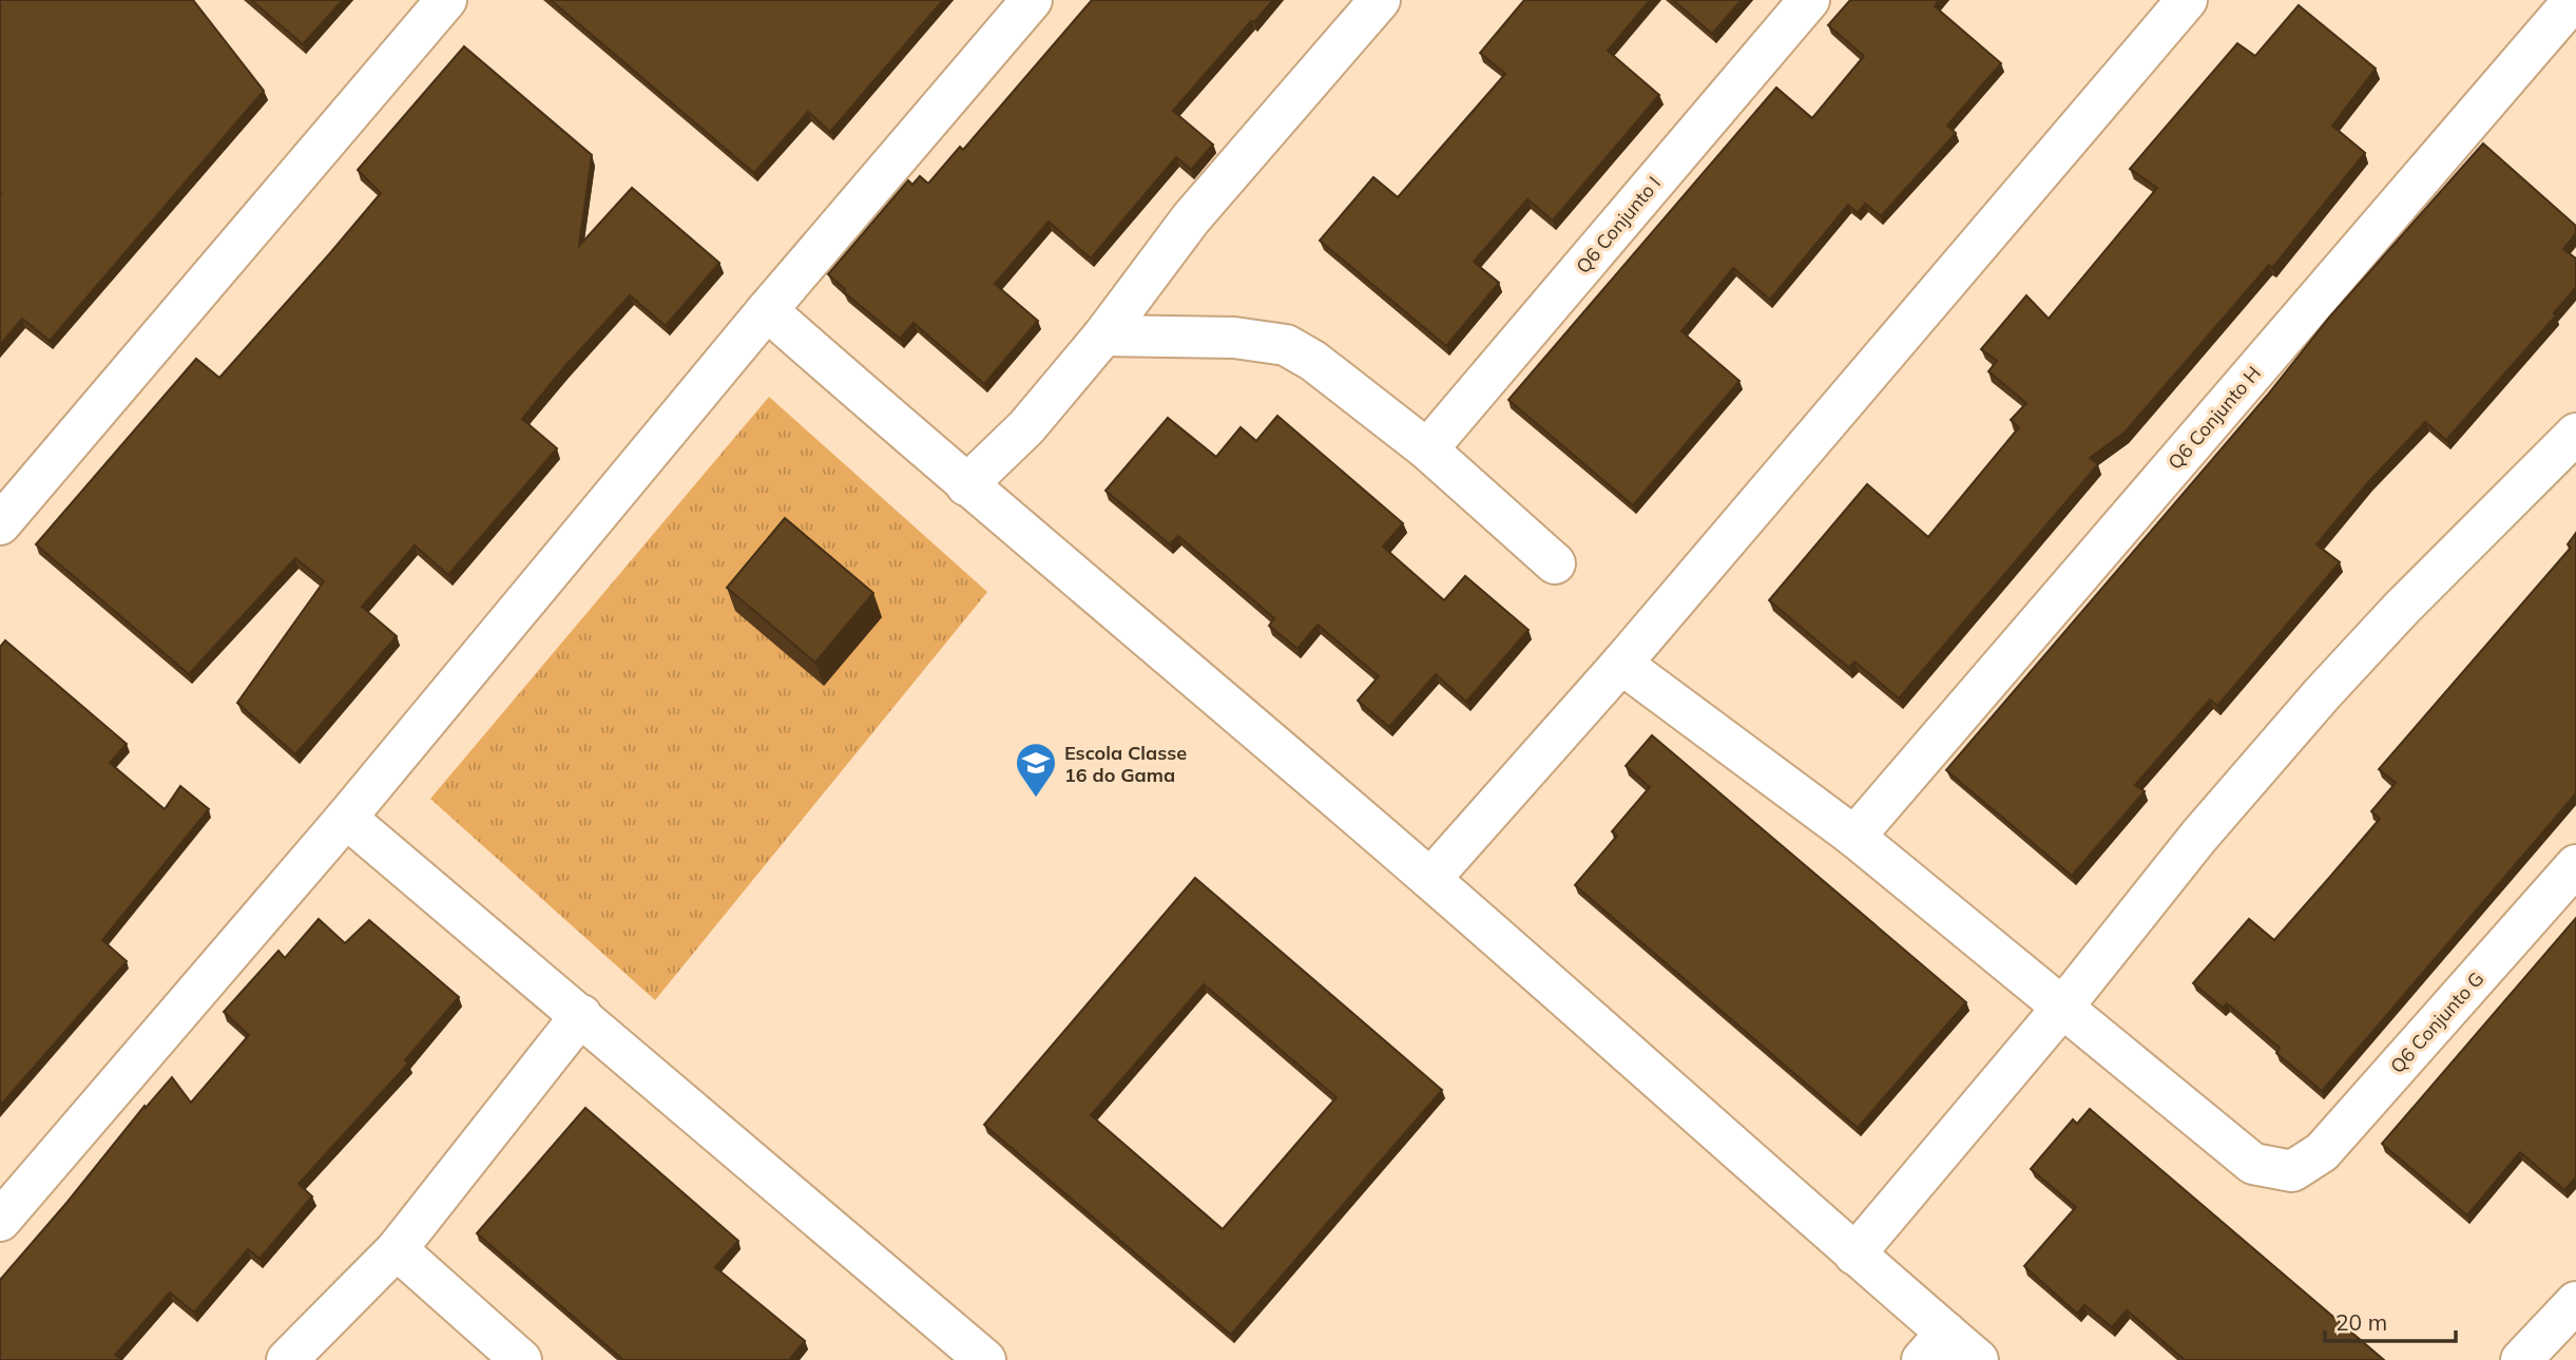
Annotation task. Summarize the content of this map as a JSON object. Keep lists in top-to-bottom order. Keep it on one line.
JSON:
{"streets":{"street":["Q6 Conjunto I","Q6 Conjunto H","Q6 Conjunto G"]},"places":{"school or university":["Escola Classe 16 do Gama"]},"scale_bar":"20 m"}
